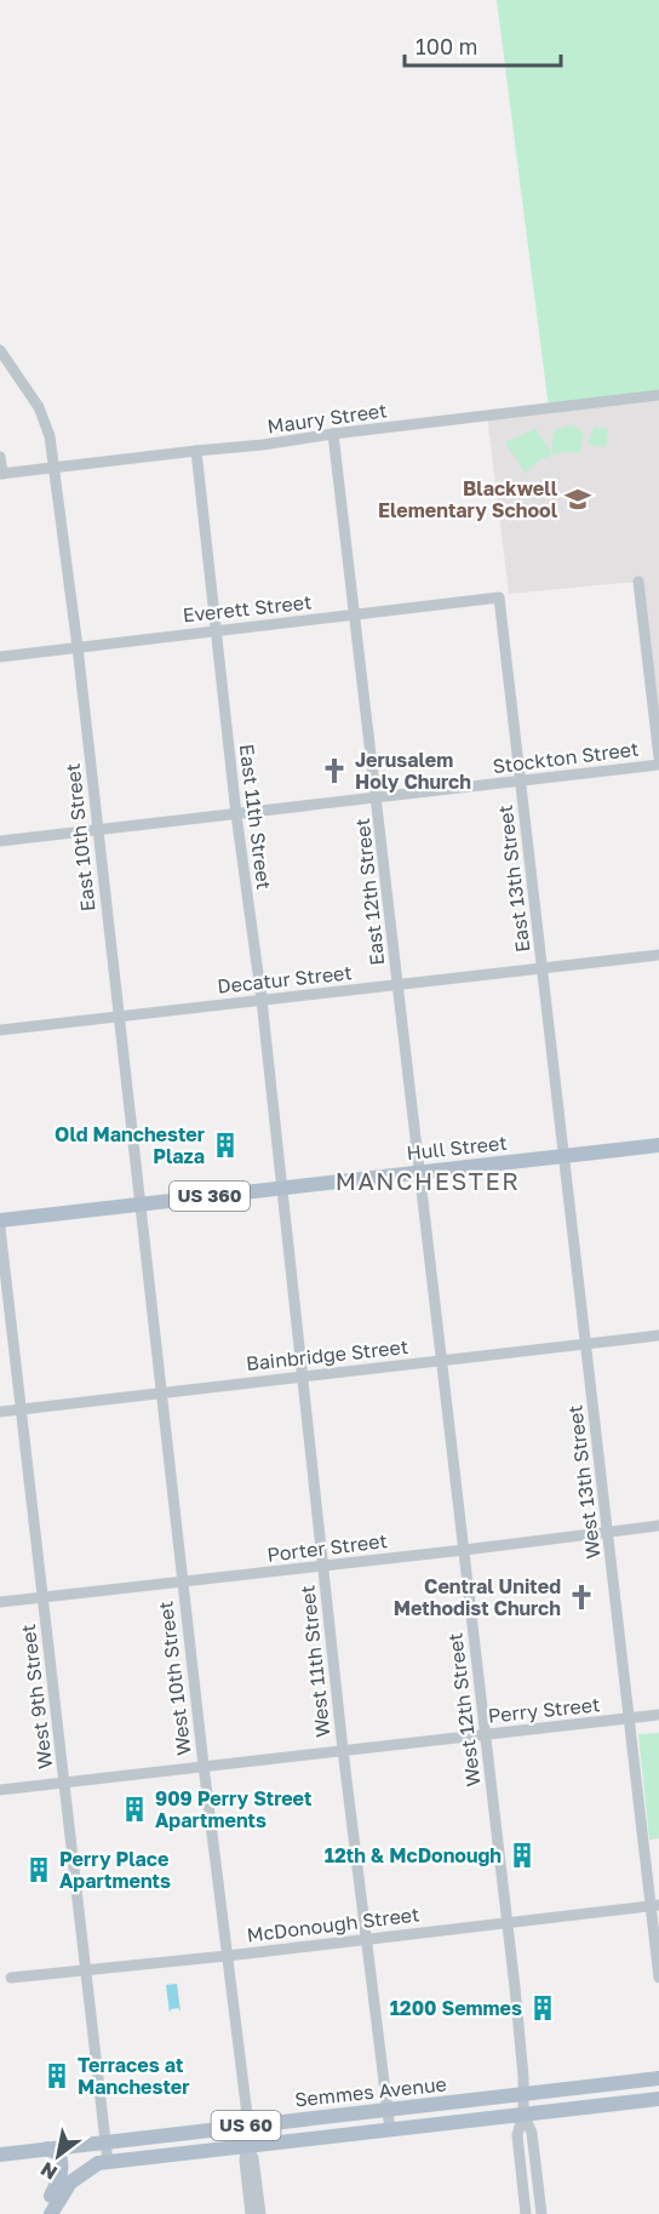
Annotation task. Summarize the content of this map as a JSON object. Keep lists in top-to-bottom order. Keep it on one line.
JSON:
{"streets":{"main road":["Hull Street","US 360","Semmes Avenue","US 60"],"street":["Maury Street","Everett Street","Stockton Street","East 11th Street","East 10th Street","East 13th Street","East 12th Street","Decatur Street","Bainbridge Street","West 13th Street","Porter Street","West 11th Street","West 10th Street","West 9th Street","West 12th Street","Perry Street","McDonough Street"]},"crossings":[["Maury Street","East 11th Street"],["Maury Street","East 10th Street"],["Maury Street","East 12th Street"],["Everett Street","East 11th Street"],["Everett Street","East 10th Street"],["Everett Street","East 13th Street"],["Everett Street","East 12th Street"],["Stockton Street","East 11th Street"],["Stockton Street","East 10th Street"],["Stockton Street","East 13th Street"],["Stockton Street","East 12th Street"],["East 11th Street","Decatur Street"],["East 11th Street","Hull Street"],["East 11th Street","West 11th Street"],["East 10th Street","Decatur Street"],["East 10th Street","Hull Street"],["East 10th Street","West 10th Street"],["East 13th Street","Decatur Street"],["East 13th Street","Hull Street"],["East 13th Street","West 13th Street"],["East 12th Street","Decatur Street"],["East 12th Street","Hull Street"],["East 12th Street","West 12th Street"],["Hull Street","West 13th Street"],["Hull Street","West 11th Street"],["Hull Street","West 10th Street"],["Hull Street","West 12th Street"],["Bainbridge Street","West 13th Street"],["Bainbridge Street","West 11th Street"],["Bainbridge Street","West 10th Street"],["Bainbridge Street","West 9th Street"],["Bainbridge Street","West 12th Street"],["West 13th Street","Porter Street"],["West 13th Street","Perry Street"],["West 13th Street","McDonough Street"],["Porter Street","West 11th Street"],["Porter Street","West 10th Street"],["Porter Street","West 9th Street"],["Porter Street","West 12th Street"],["West 11th Street","Perry Street"],["West 11th Street","McDonough Street"],["West 11th Street","Semmes Avenue"],["West 10th Street","Perry Street"],["West 10th Street","McDonough Street"],["West 10th Street","Semmes Avenue"],["West 9th Street","Perry Street"],["West 9th Street","McDonough Street"],["West 9th Street","Semmes Avenue"],["West 9th Street","US 60"],["West 12th Street","Perry Street"],["West 12th Street","McDonough Street"],["West 12th Street","Semmes Avenue"],["Semmes Avenue","US 60"]],"districts":["MANCHESTER"],"places":{"school or university":["Blackwell Elementary School"],"church":["Jerusalem Holy Church","Central United Methodist Church"],"building":["Old Manchester Plaza","909 Perry Street Apartments","12th & McDonough","Perry Place Apartments","1200 Semmes","Terraces at Manchester"]},"scale_bar":"100 m","north":"bottom left"}
